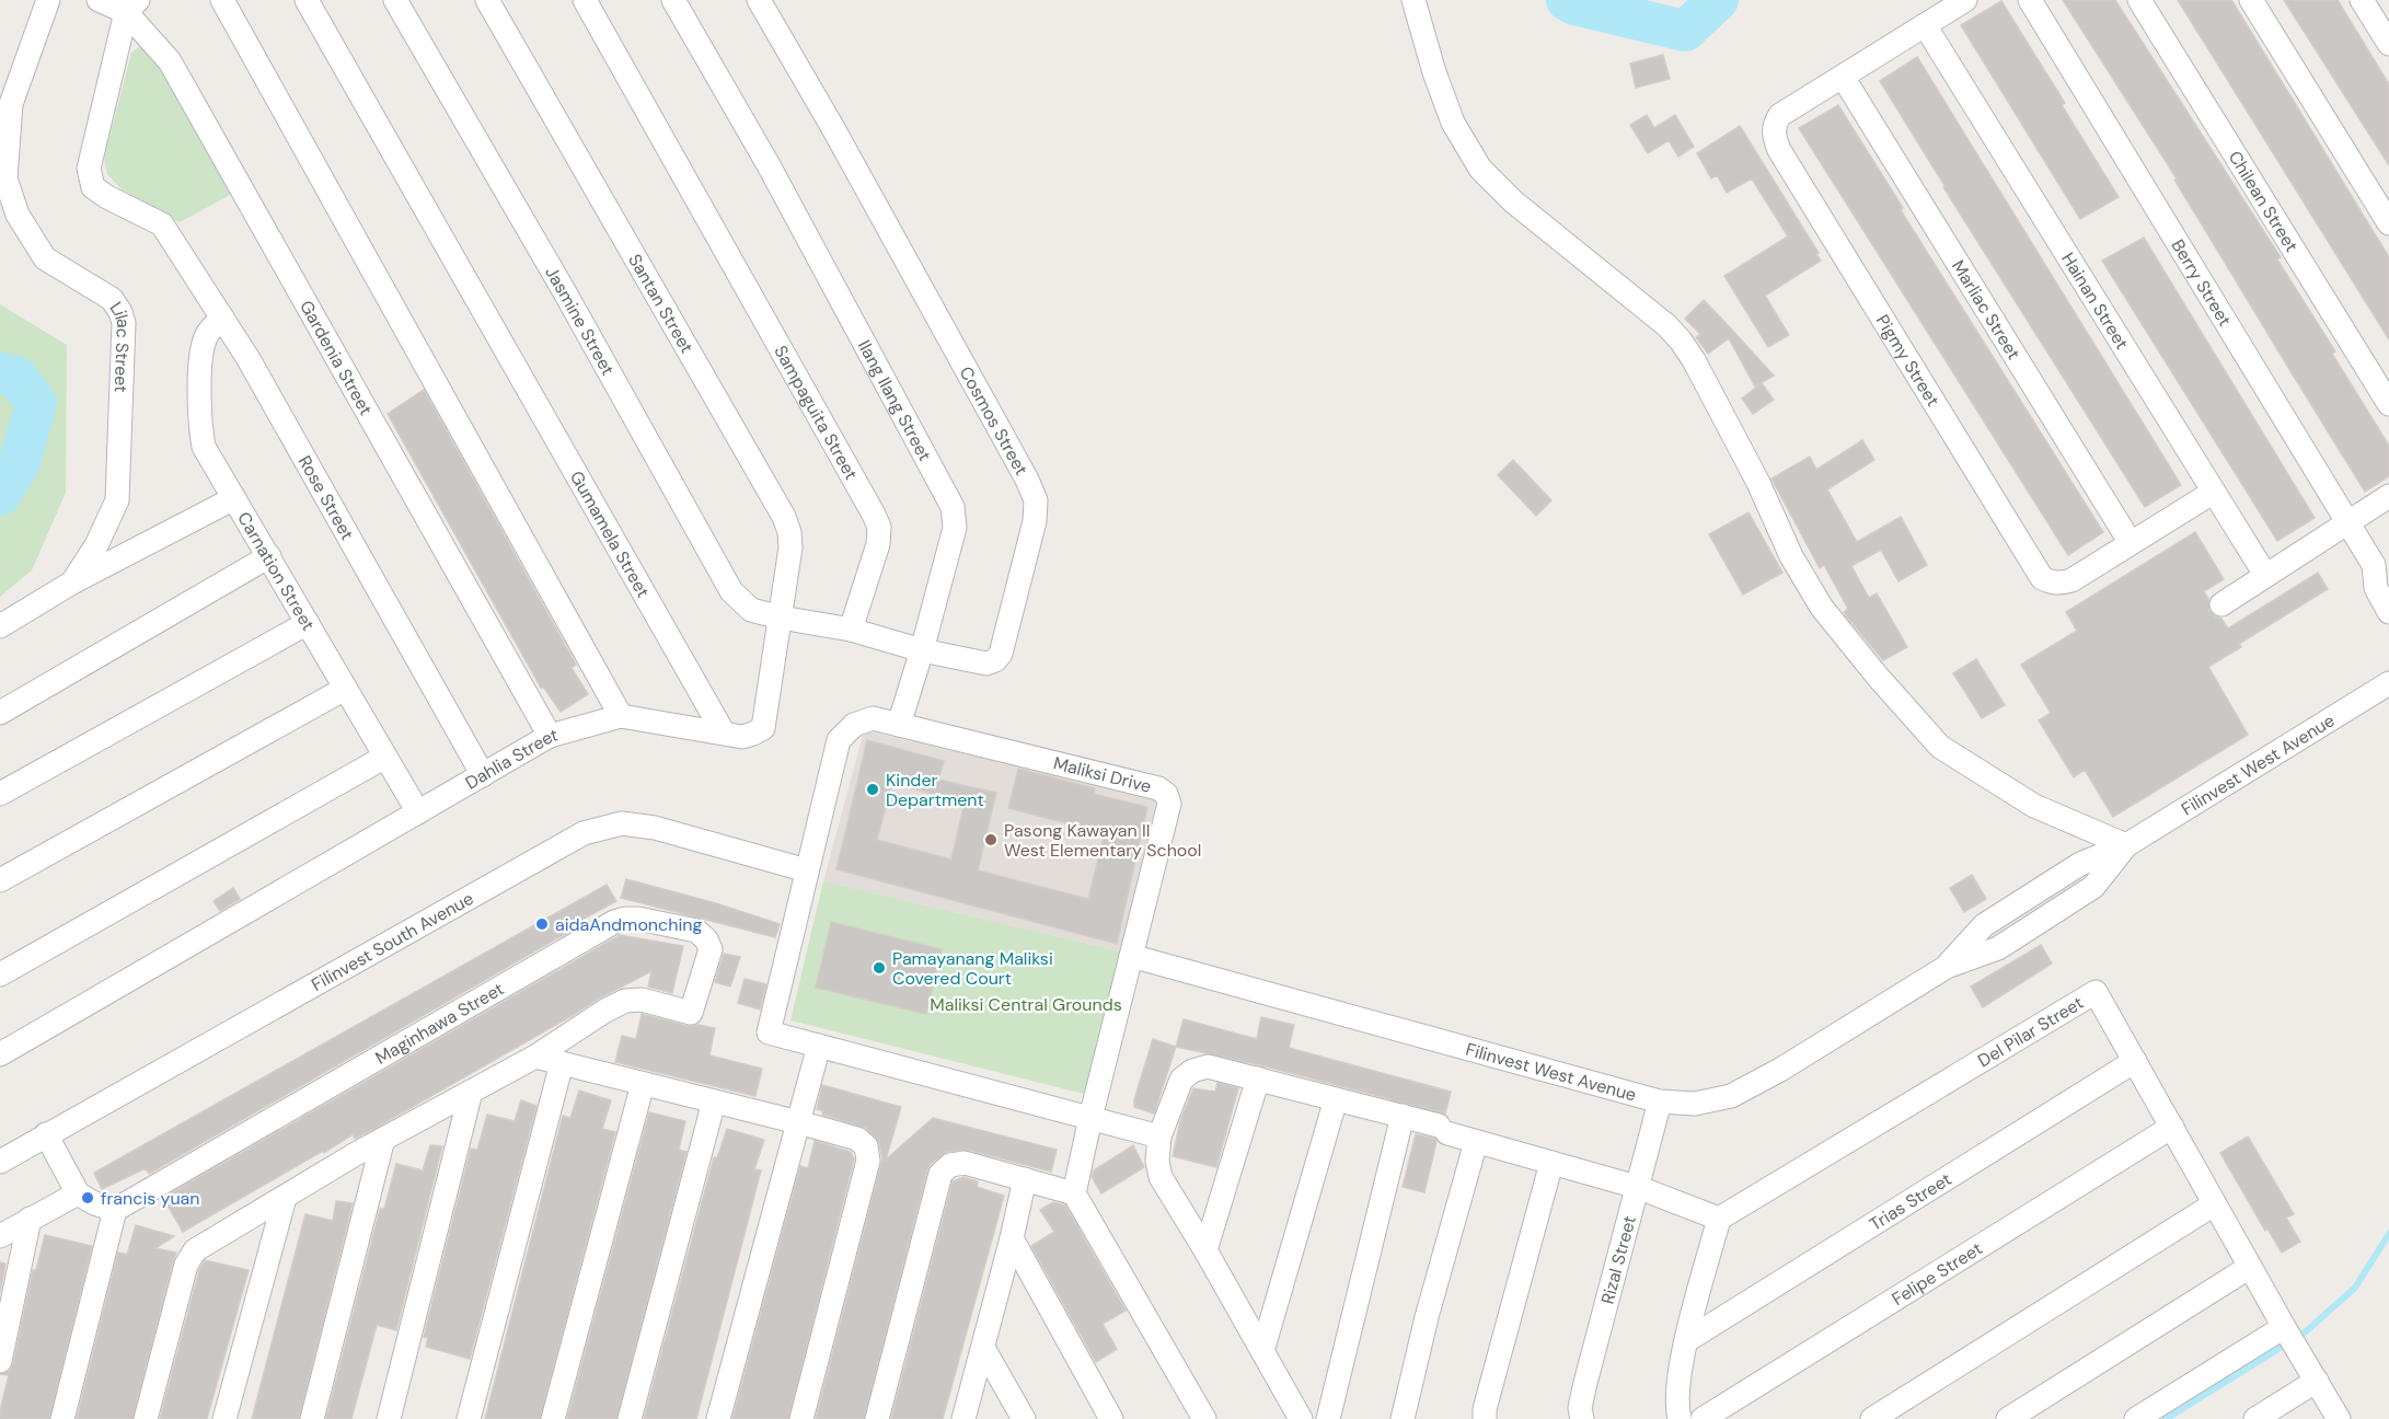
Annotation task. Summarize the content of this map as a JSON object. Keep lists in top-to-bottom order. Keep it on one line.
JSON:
{"streets":{"street":["Chilean Street","Berry Street","Hainan Street","Santan Street","Marliac Street","Jasmine Street","Lilac Street","Gardenia Street","Pigmy Street","Ilang Ilang Street","Sampaguita Street","Cosmos Street","Rose Street","Gumamela Street","Carnation Street","Dahlia Street","Filinvest West Avenue","Maliksi Drive","Filinvest South Avenue","Maginhawa Street","Del Pilar Street","Trias Street","Rizal Street","Felipe Street"]},"crossings":[["Santan Street","Jasmine Street"],["Santan Street","Dahlia Street"],["Marliac Street","Pigmy Street"],["Jasmine Street","Dahlia Street"],["Gardenia Street","Rose Street"],["Gardenia Street","Dahlia Street"],["Ilang Ilang Street","Cosmos Street"],["Ilang Ilang Street","Maliksi Drive"],["Rose Street","Carnation Street"],["Rose Street","Dahlia Street"],["Gumamela Street","Dahlia Street"],["Carnation Street","Dahlia Street"],["Filinvest West Avenue","Maliksi Drive"],["Filinvest West Avenue","Rizal Street"],["Maliksi Drive","Filinvest South Avenue"],["Del Pilar Street","Trias Street"],["Del Pilar Street","Felipe Street"]],"parks":["Maliksi Central Grounds"],"places":["Kinder Department","Pasong Kawayan II West Elementary School","aidaAndmonching","Pamayanang Maliksi Covered Court","francis yuan"]}
